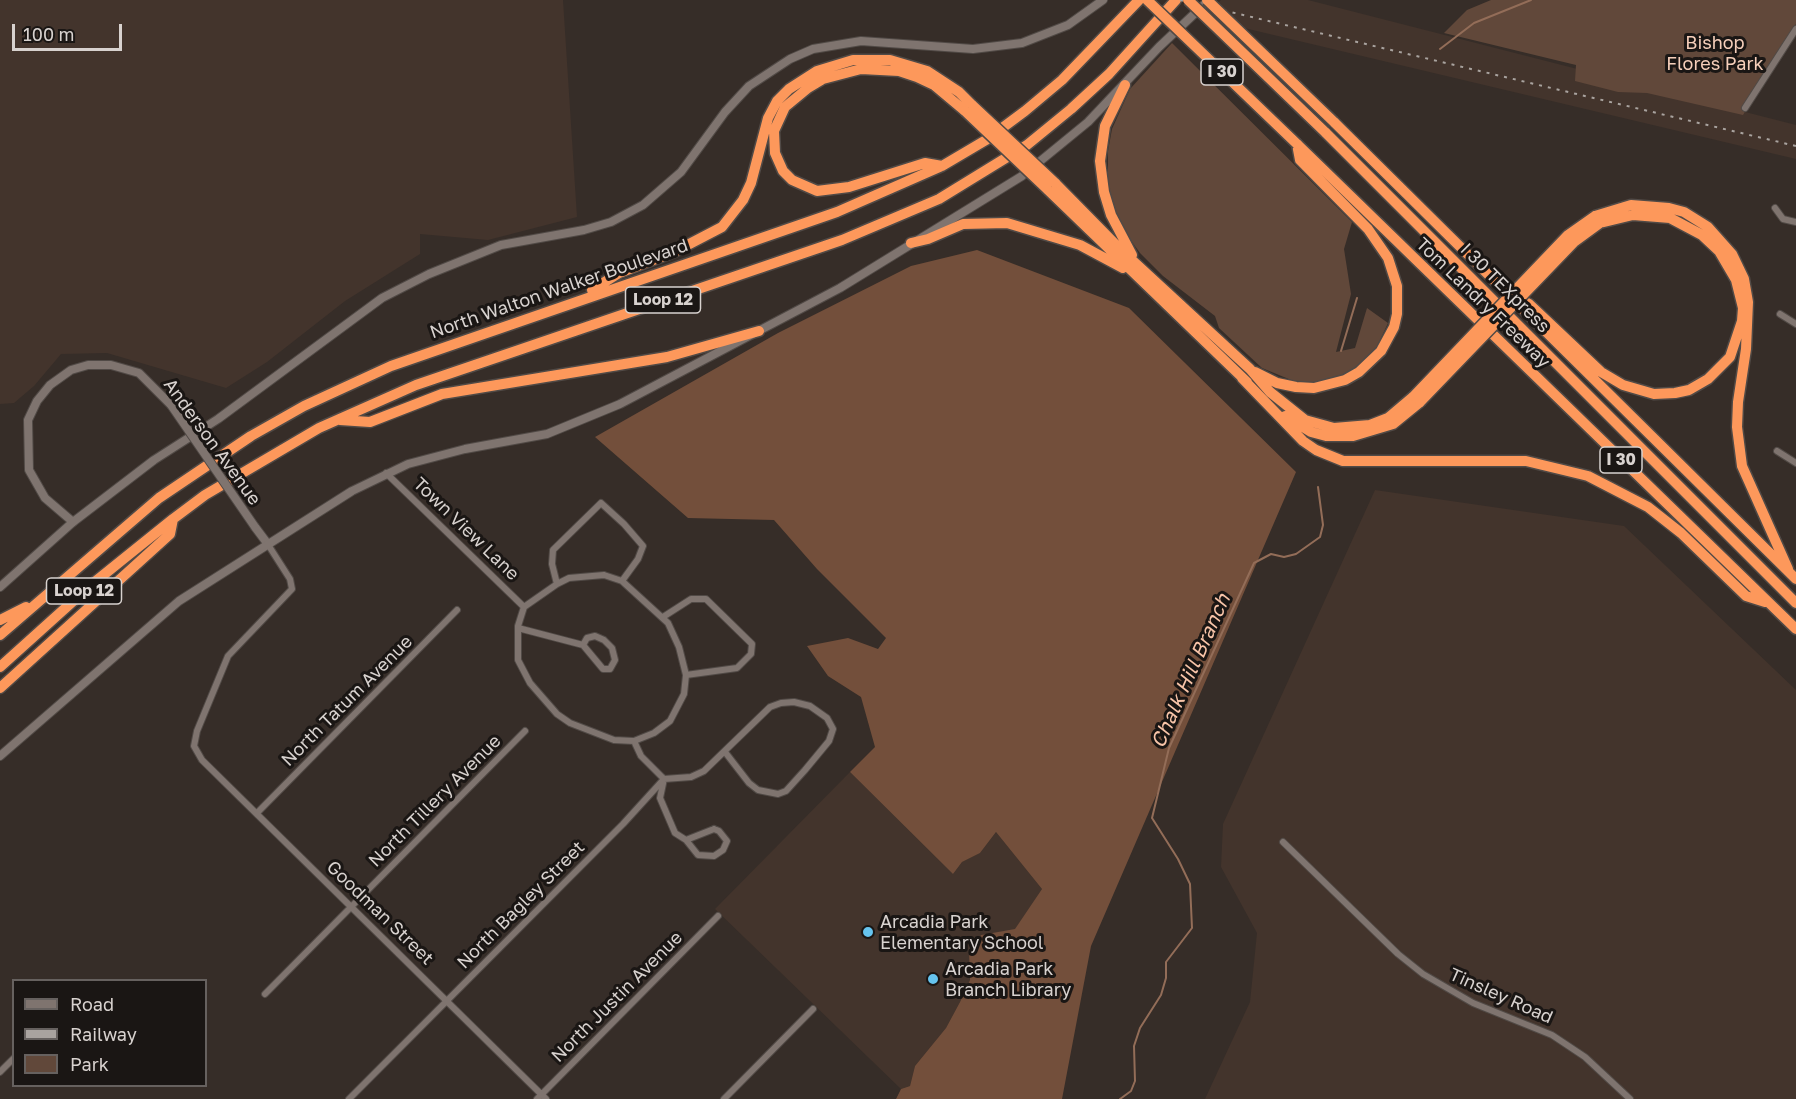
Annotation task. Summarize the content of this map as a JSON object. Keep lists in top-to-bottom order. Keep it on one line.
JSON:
{"streets":{"highway":["I 30","I 30 TEXpress","North Walton Walker Boulevard","Loop 12","Tom Landry Freeway"],"street":["Anderson Avenue","Town View Lane","North Tatum Avenue","North Tillery Avenue","North Bagley Street","Goodman Street","Tinsley Road","North Justin Avenue"]},"crossings":[["I 30","Tom Landry Freeway"],["Anderson Avenue","Goodman Street"],["North Tatum Avenue","Goodman Street"],["North Tillery Avenue","Goodman Street"],["North Bagley Street","Goodman Street"],["Goodman Street","North Justin Avenue"]],"water":["Chalk Hill Branch"],"parks":["Bishop Flores Park"],"places":["Arcadia Park Elementary School","Arcadia Park Branch Library"],"legend":["Road","Railway","Park"],"scale_bar":"100 m"}
